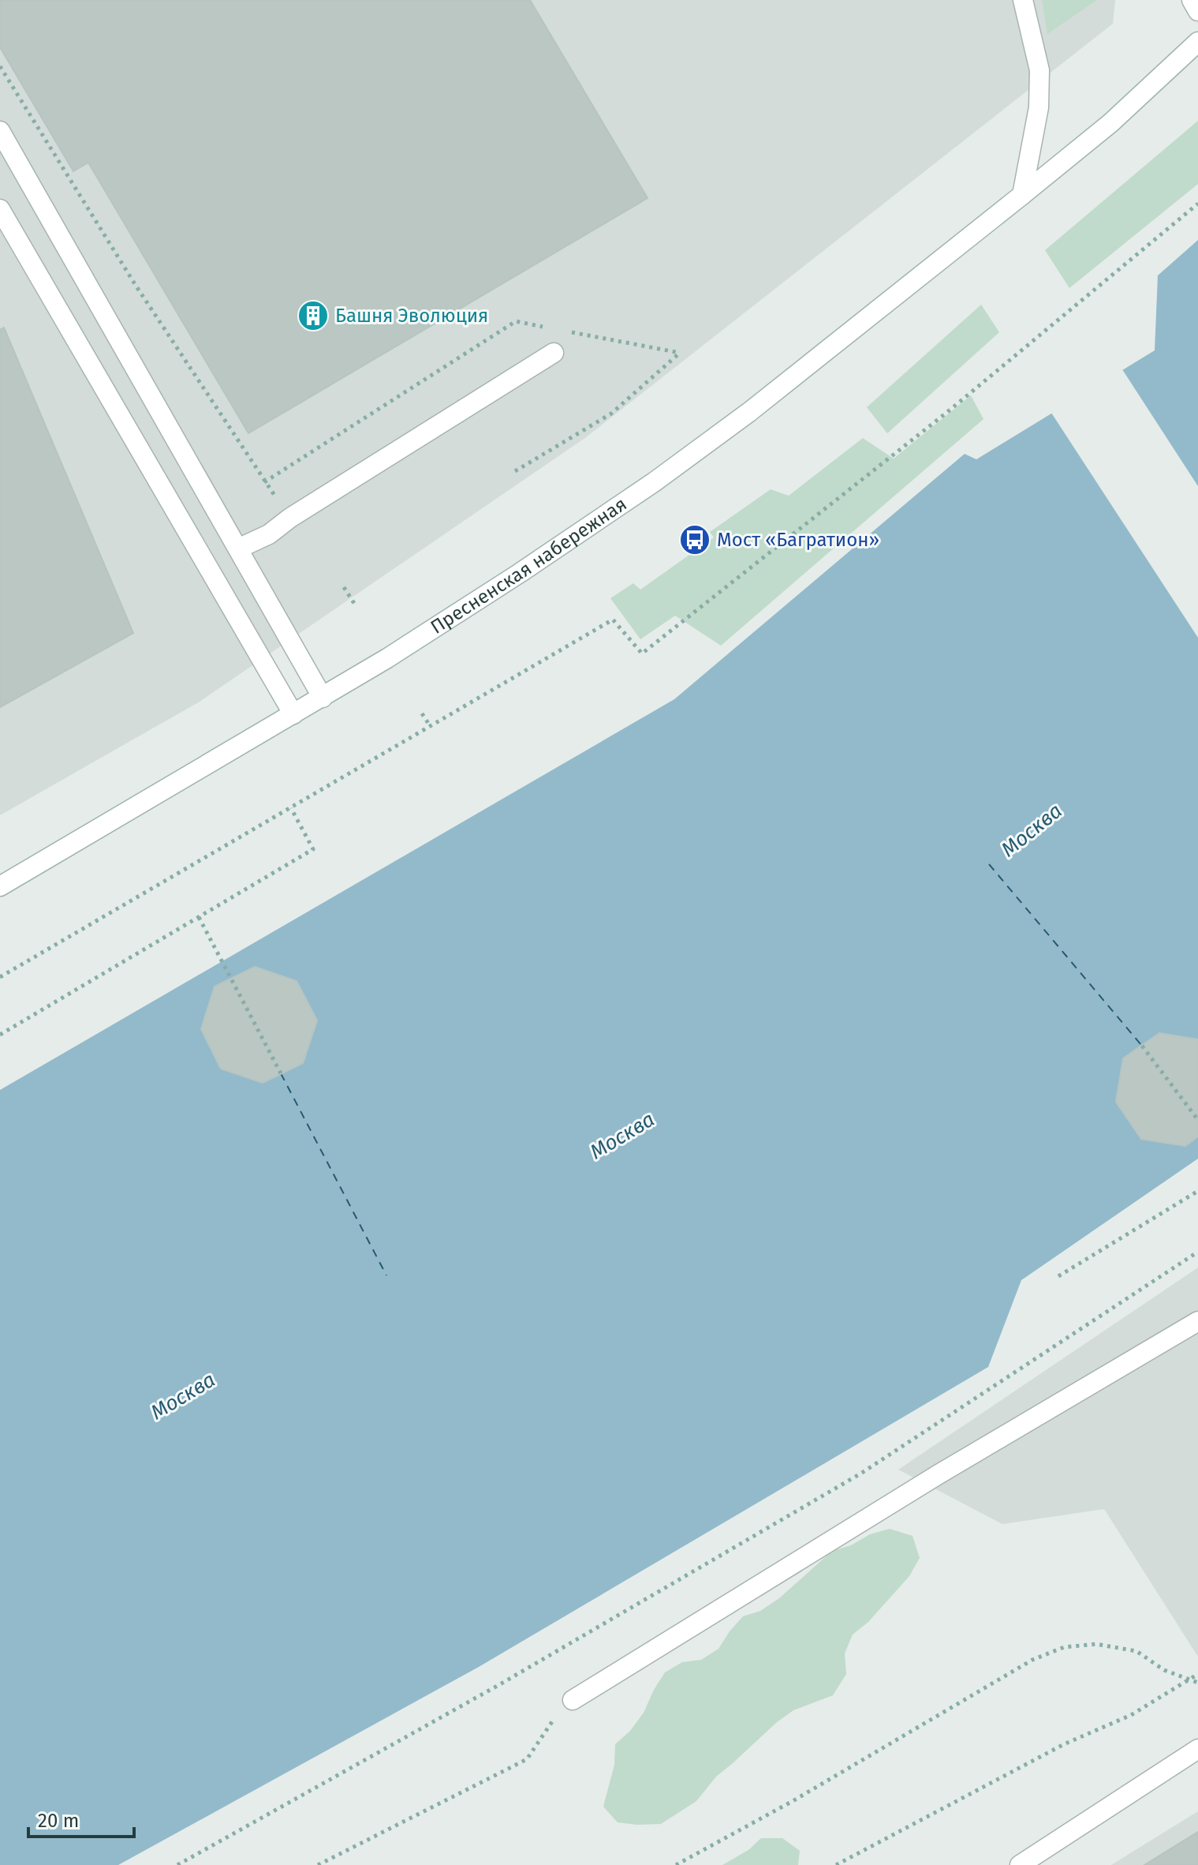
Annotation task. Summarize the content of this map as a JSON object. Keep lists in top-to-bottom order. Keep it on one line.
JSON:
{"streets":{"main road":["Пресненская набережная"]},"water":["Москва"],"places":{"building":["Башня Эволюция"],"bus stop":["Мост «Багратион»"]},"scale_bar":"20 m"}
